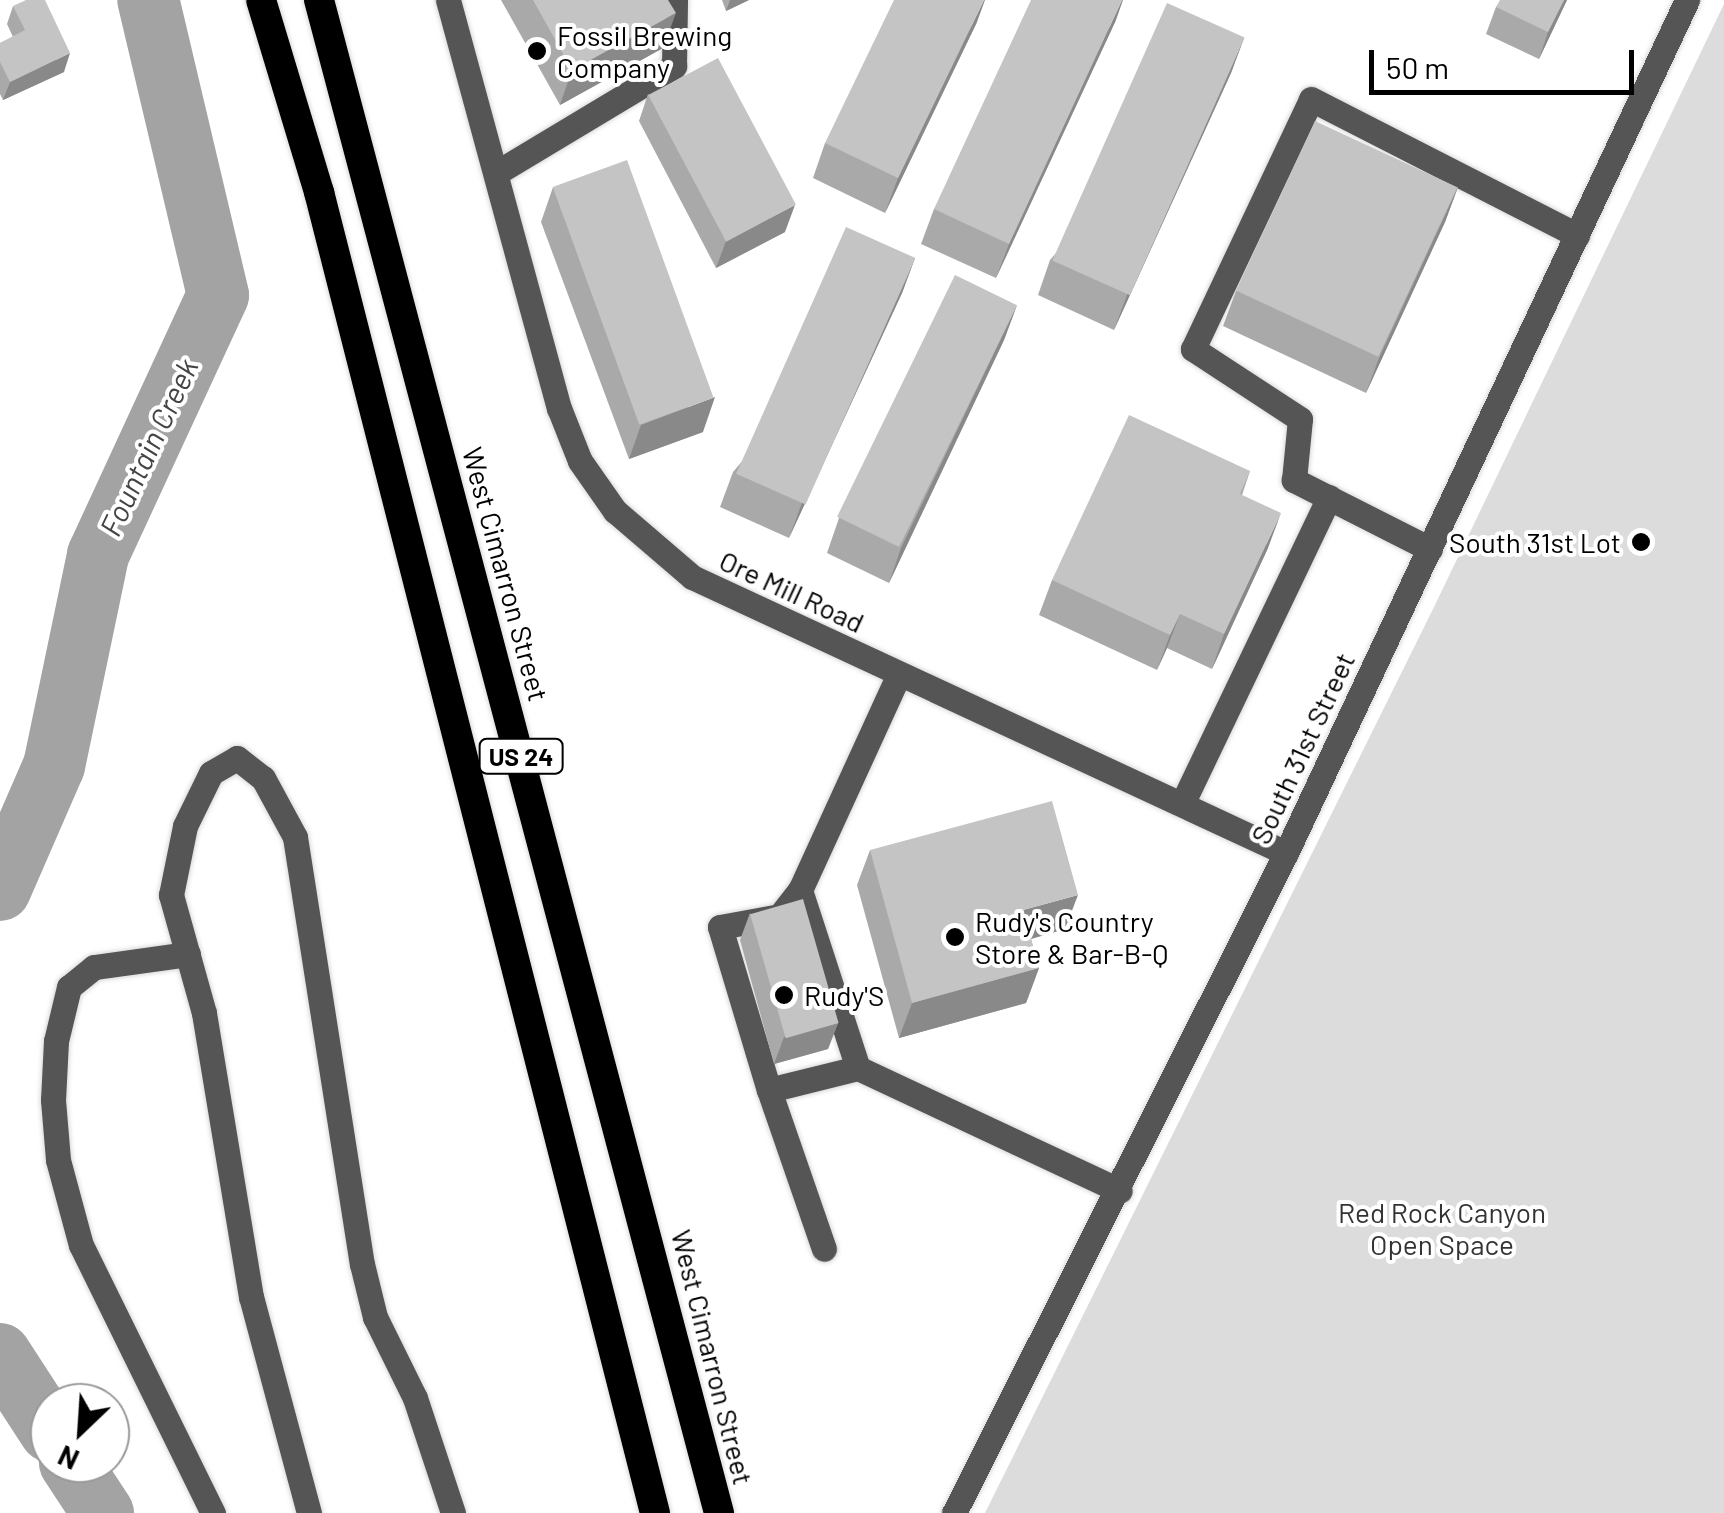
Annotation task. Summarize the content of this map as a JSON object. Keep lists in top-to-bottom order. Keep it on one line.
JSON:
{"streets":{"highway":["West Cimarron Street","US 24"],"street":["Ore Mill Road","South 31st Street"]},"crossings":[["Ore Mill Road","South 31st Street"]],"water":["Fountain Creek"],"parks":["Red Rock Canyon Open Space"],"places":["Fossil Brewing Company","South 31st Lot","Rudy's Country Store & Bar-B-Q","Rudy'S"],"scale_bar":"50 m","north":"bottom left"}
